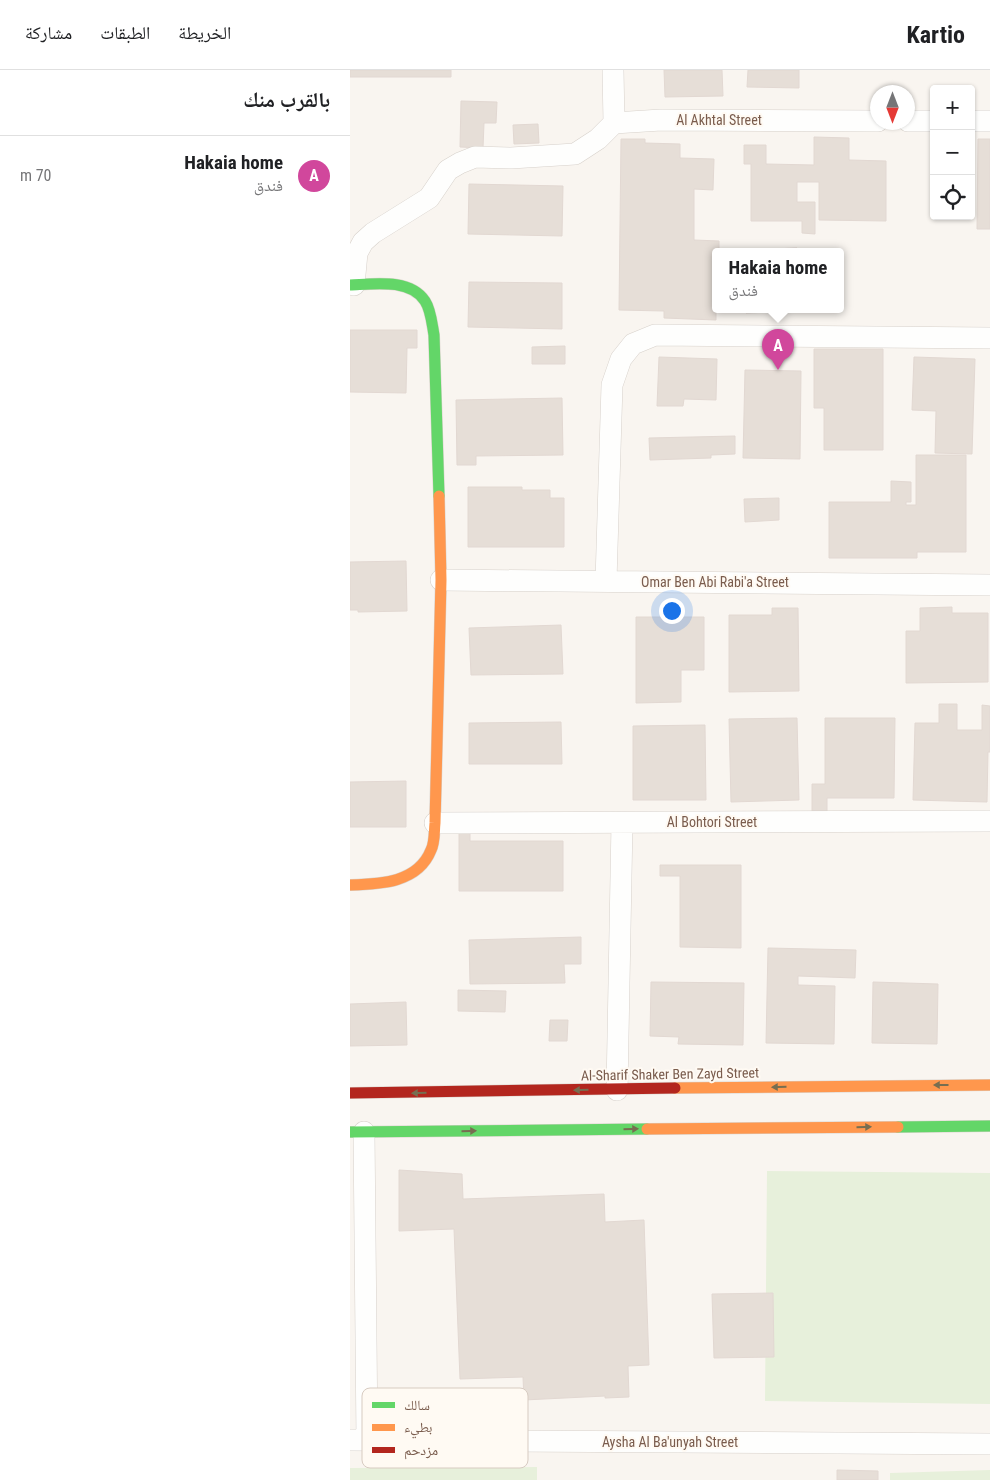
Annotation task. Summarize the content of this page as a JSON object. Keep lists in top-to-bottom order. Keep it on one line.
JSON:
{"streets":{"main road":["Al-Sharif Shaker Ben Zayd Street"],"street":["Al Akhtal Street","Omar Ben Abi Rabi'a Street","Al Bohtori Street","Aysha Al Ba'unyah Street"]},"legend":["سالك","بطيء","مزدحم"],"north":"bottom","page":{"header":"Kartio","nav":["الخريطة","الطبقات","مشاركة"],"heading":"بالقرب منك","map_buttons":["+","−"],"list":[{"mark":"A","name":"Hakaia home","note":"فندق","value":"70 m"}],"popup":["Hakaia home","فندق"],"pins":"A"}}
